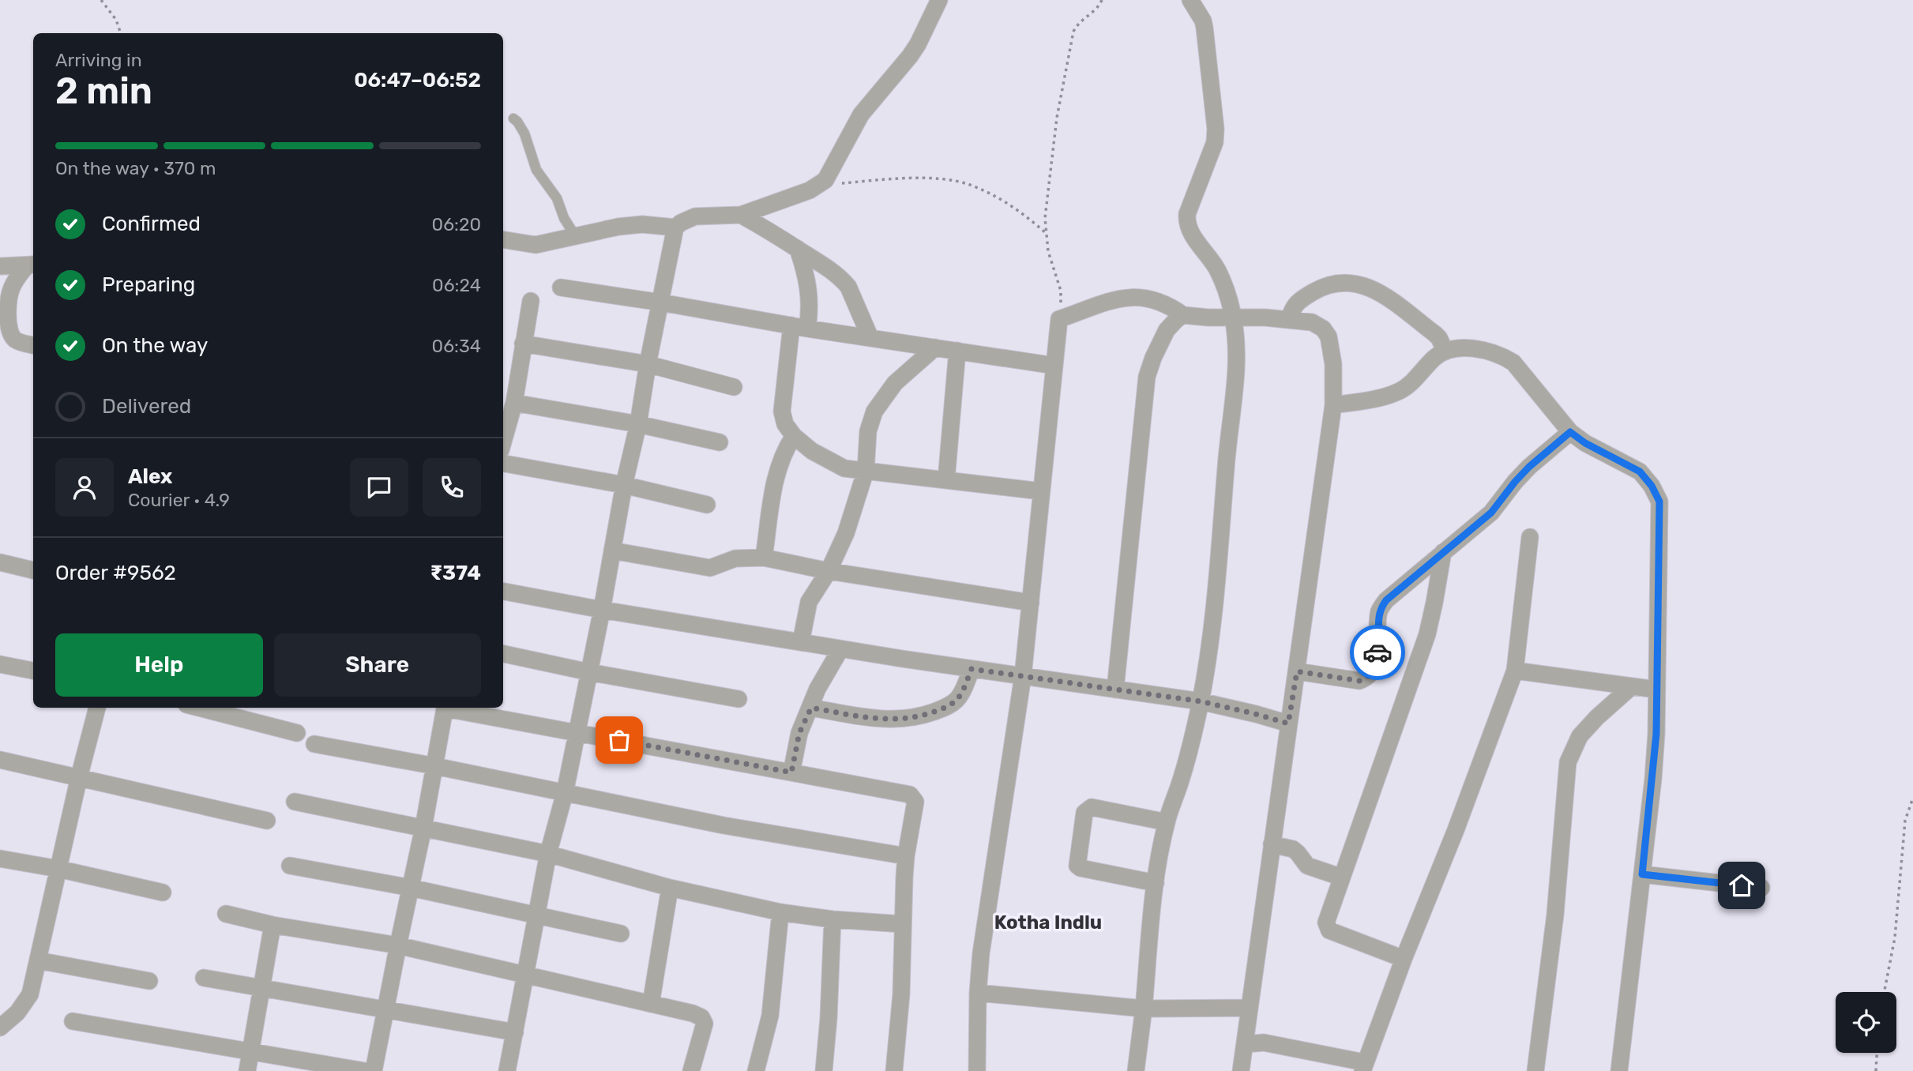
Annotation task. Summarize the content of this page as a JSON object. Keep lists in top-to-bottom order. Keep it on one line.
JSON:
{"districts":["Kotha Indlu"],"page":{"heading":["2 min","Arriving in","06:47–06:52"],"panel":["Alex","Courier · 4.9","Order #9562","₹374"],"bar":"On the way · 370 m","list":[["Confirmed","06:20"],["Preparing","06:24"],["On the way","06:34"],"Delivered"],"buttons":["Help","Share"]}}
